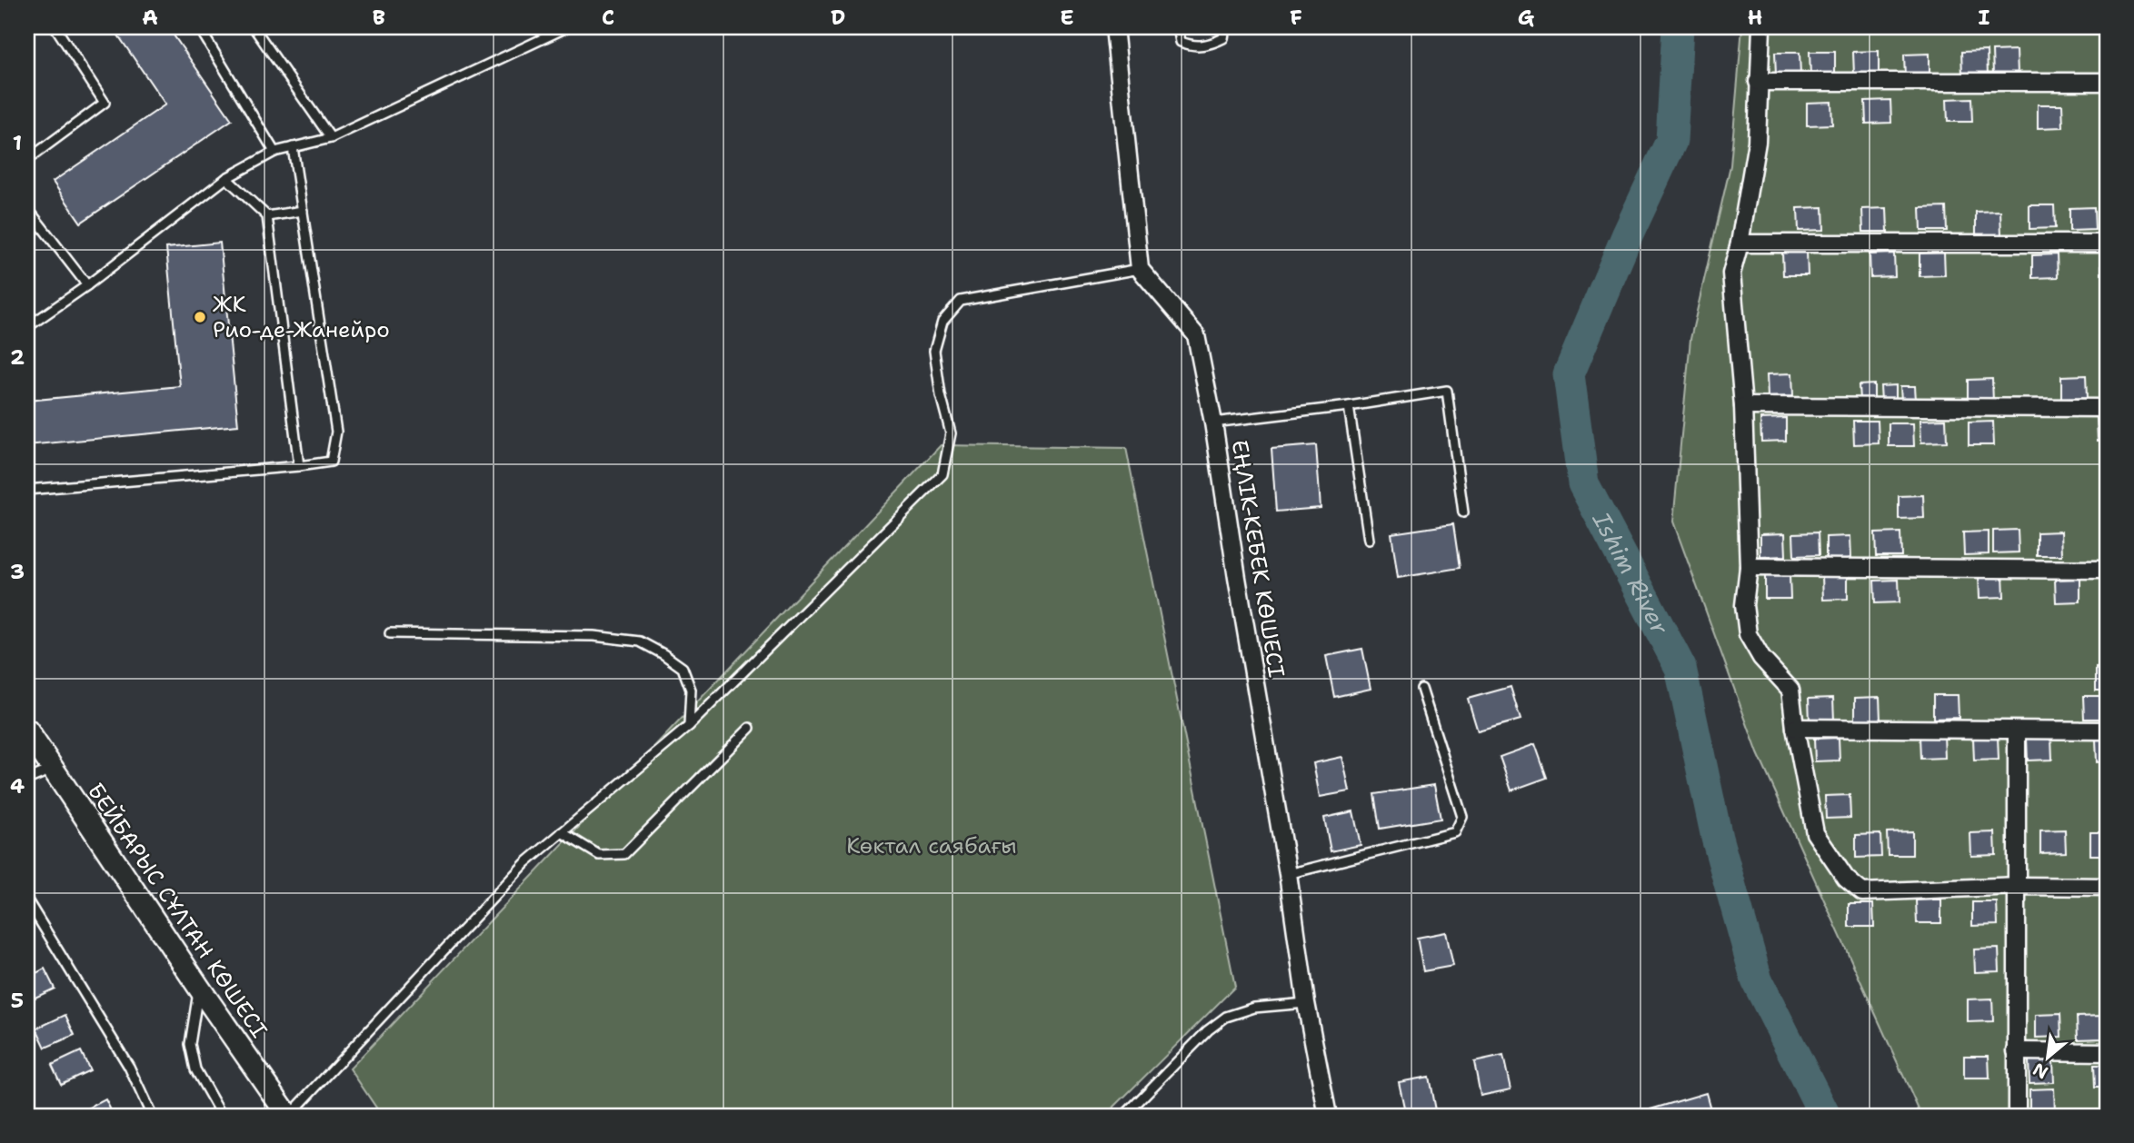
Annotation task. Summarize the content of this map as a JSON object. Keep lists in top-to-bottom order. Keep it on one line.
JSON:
{"streets":{"street":["ЕҢЛІК-КЕБЕК КӨШЕСІ","БЕЙБАРЫС СҰЛТАН КӨШЕСІ"]},"water":["Ishim River"],"parks":["Көктал саябағы"],"places":["ЖК Рио-де-Жанейро"],"north":"bottom left","grid":{"columns":["A","B","C","D","E","F","G","H","I"],"rows":["1","2","3","4","5"]}}
